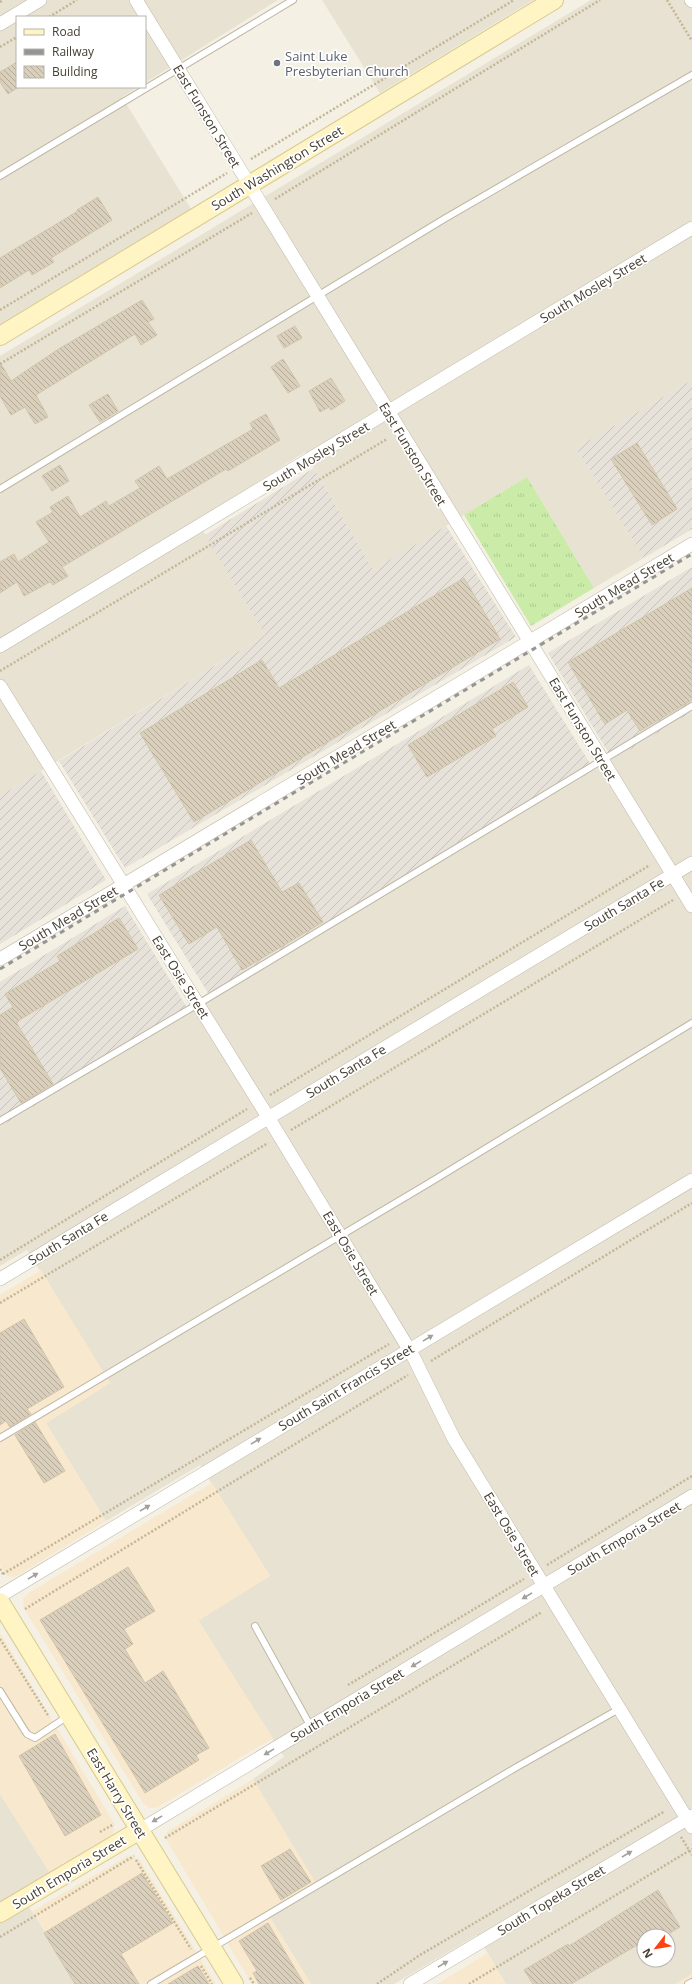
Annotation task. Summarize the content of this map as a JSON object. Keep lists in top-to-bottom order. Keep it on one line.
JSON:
{"streets":{"street":["East Funston Street","South Washington Street","South Mosley Street","South Mead Street","South Santa Fe","East Osie Street","South Saint Francis Street","South Emporia Street","East Harry Street","South Topeka Street"]},"crossings":[["East Funston Street","South Washington Street"],["East Funston Street","South Mosley Street"],["East Funston Street","South Mead Street"],["East Funston Street","South Santa Fe"],["South Mead Street","East Osie Street"],["South Santa Fe","East Osie Street"],["East Osie Street","South Saint Francis Street"],["East Osie Street","South Emporia Street"],["East Osie Street","South Topeka Street"],["South Emporia Street","East Harry Street"]],"one_way":["South Saint Francis Street","South Emporia Street","South Topeka Street"],"places":["Saint Luke Presbyterian Church"],"legend":["Road","Railway","Building"],"north":"bottom left"}
